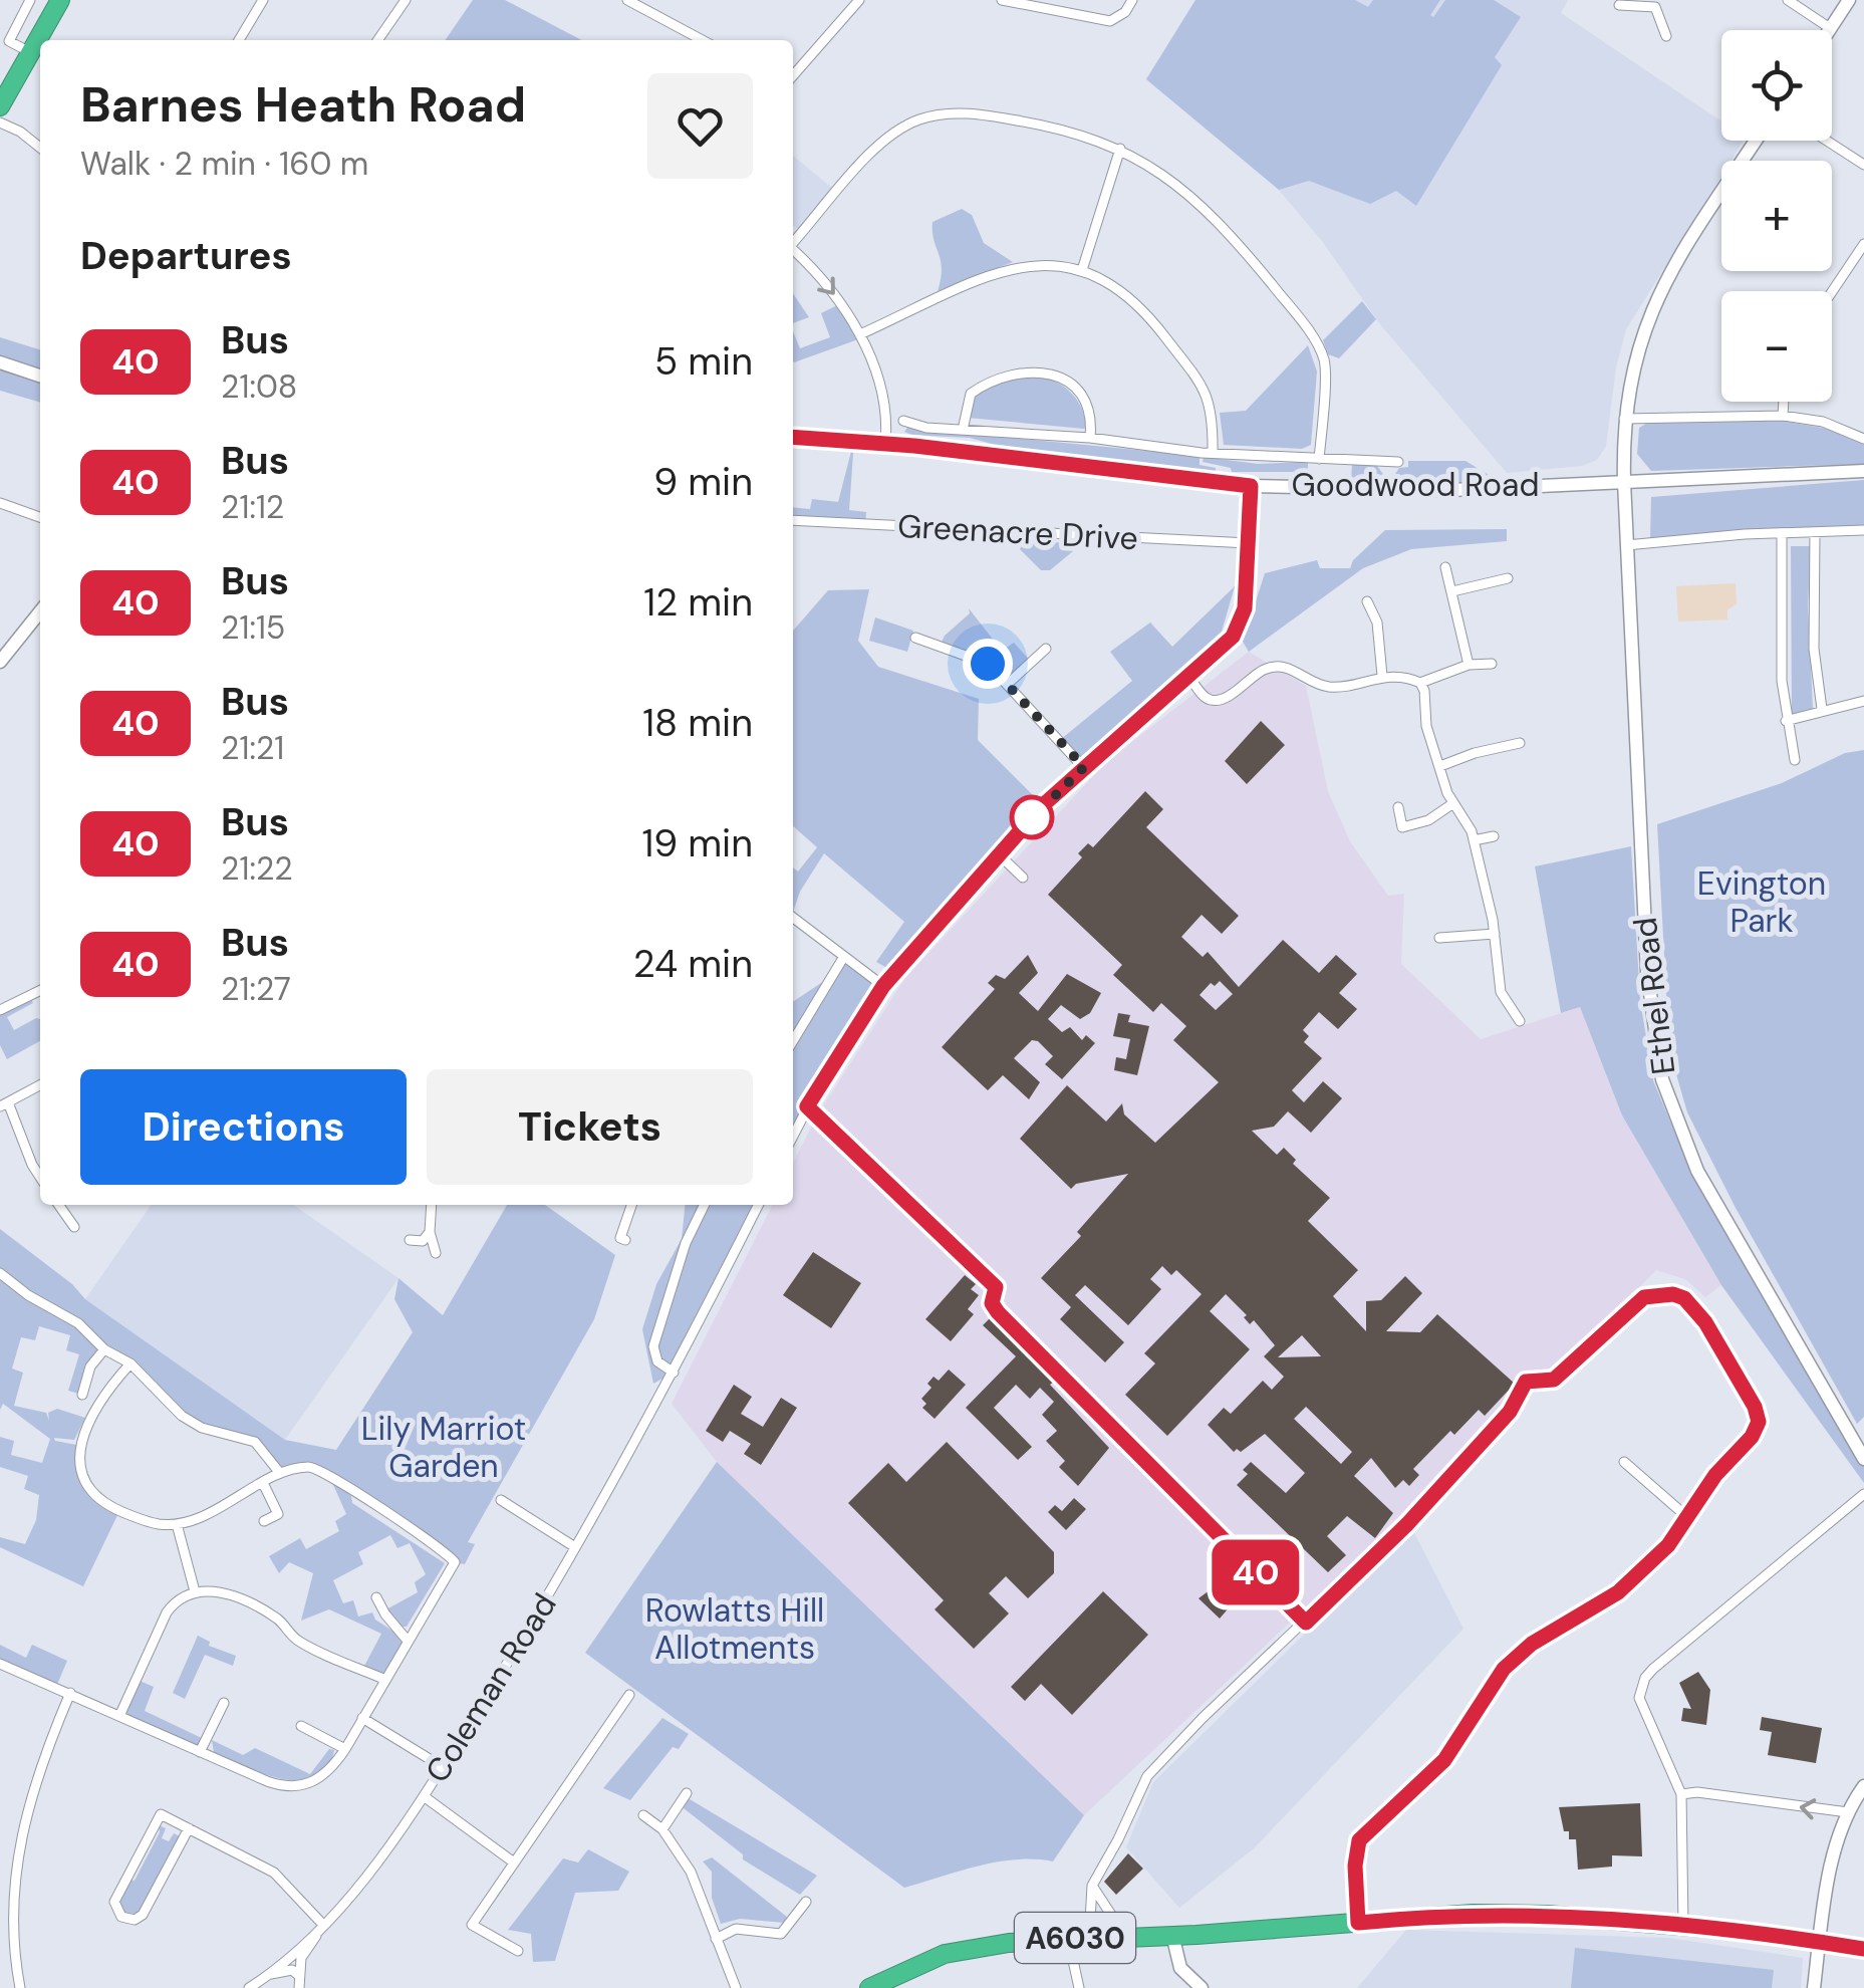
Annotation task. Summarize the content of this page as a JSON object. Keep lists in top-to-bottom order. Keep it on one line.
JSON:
{"streets":{"highway":["A6030"],"street":["Goodwood Road","Greenacre Drive","Ethel Road","Coleman Road"]},"crossings":[["Goodwood Road","Ethel Road"]],"parks":["Evington Park","Lily Marriot Garden","Rowlatts Hill Allotments"],"lines":["bus line 40"],"page":{"on_map":"40","map_buttons":["+","−"],"heading":[["Barnes Heath Road","Walk · 2 min · 160 m"],"Departures"],"list":[{"mark":"40","name":"Bus","note":"21:08","value":"5 min"},{"mark":"40","name":"Bus","note":"21:12","value":"9 min"},{"mark":"40","name":"Bus","note":"21:15","value":"12 min"},{"mark":"40","name":"Bus","note":"21:21","value":"18 min"},{"mark":"40","name":"Bus","note":"21:22","value":"19 min"},{"mark":"40","name":"Bus","note":"21:27","value":"24 min"}],"buttons":["Directions","Tickets"]}}
